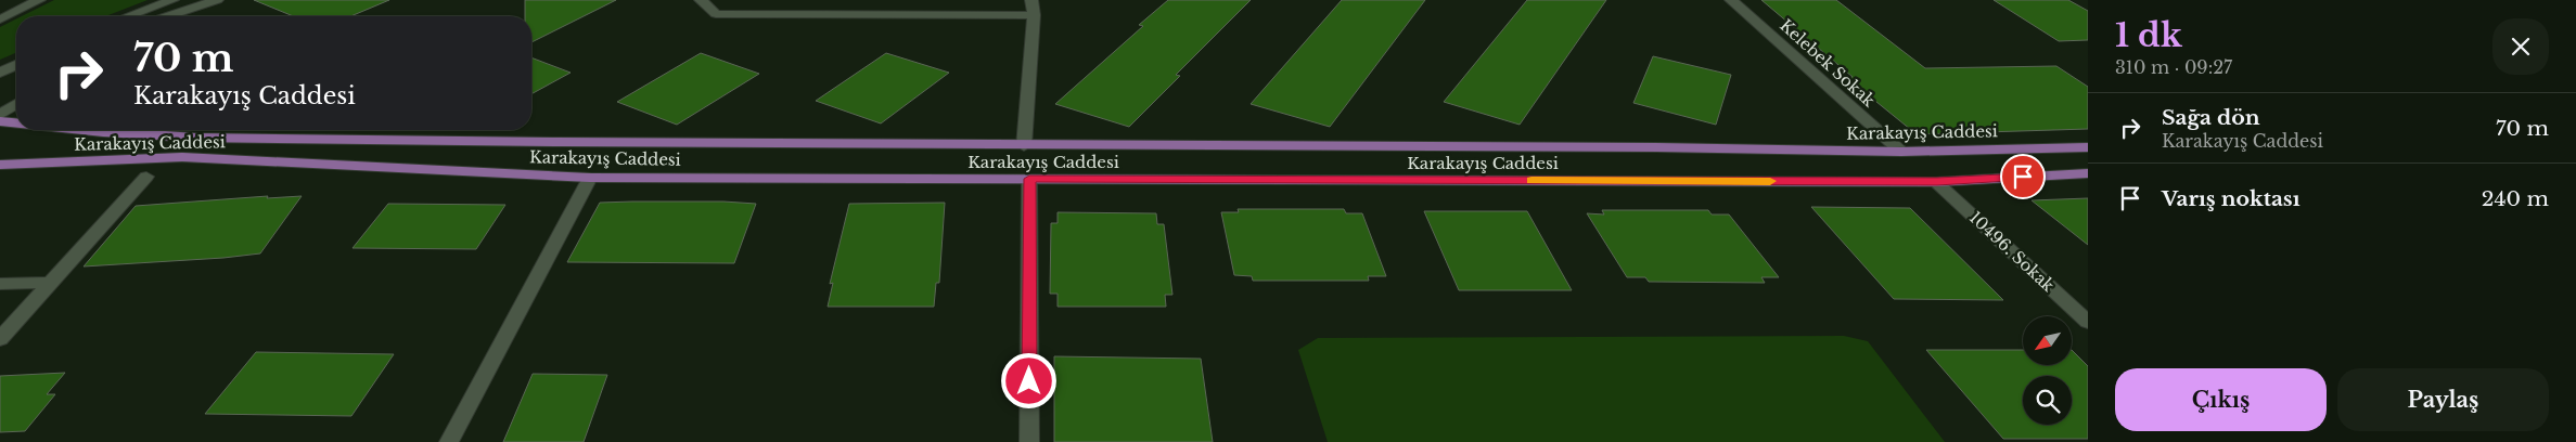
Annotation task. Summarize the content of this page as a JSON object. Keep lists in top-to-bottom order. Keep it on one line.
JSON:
{"streets":{"main road":["Karakayış Caddesi"],"street":["Kelebek Sokak","10496. Sokak"]},"crossings":[["Kelebek Sokak","Karakayış Caddesi"],["Karakayış Caddesi","10496. Sokak"]],"north":"bottom left","page":{"heading":["1 dk","310 m · 09:27"],"turn":["70 m","Karakayış Caddesi"],"list":[{"name":"Sağa dön","note":"Karakayış Caddesi","value":"70 m"},{"name":"Varış noktası","value":"240 m"}],"buttons":["Çıkış","Paylaş"]}}
